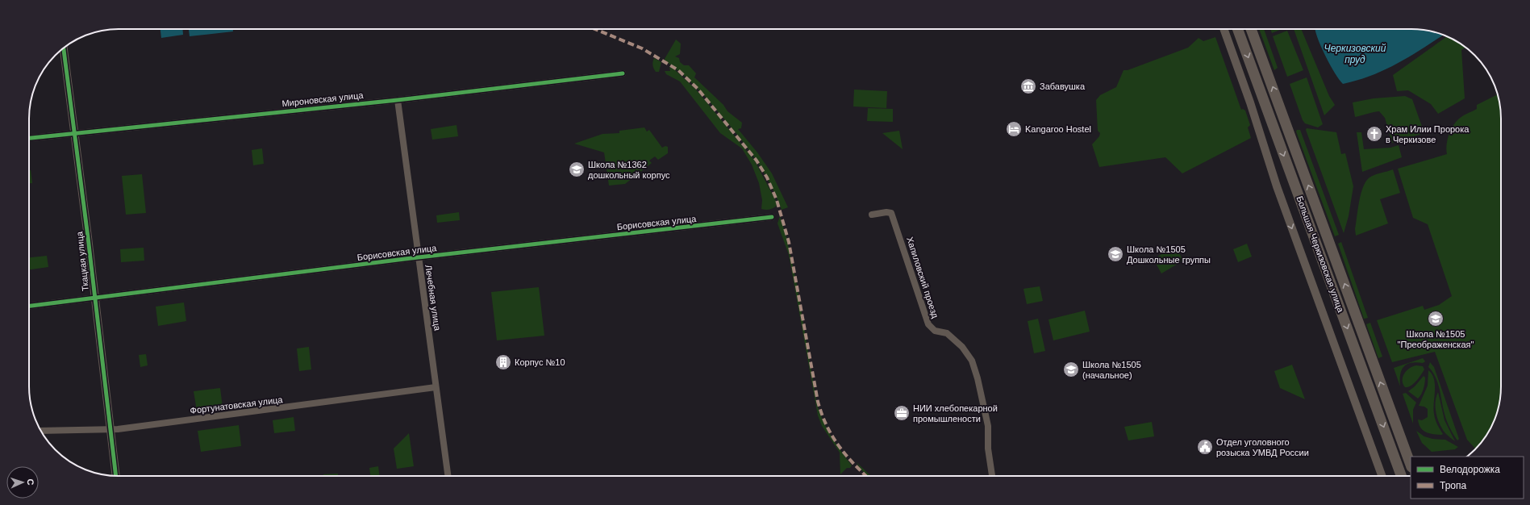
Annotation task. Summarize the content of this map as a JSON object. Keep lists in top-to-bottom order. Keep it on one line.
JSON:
{"streets":{"main road":["Большая Черкизовская улица"],"street":["Мироновская улица","Борисовская улица","Ткацкая улица","Хапиловский проезд","Лечебная улица","Фортунатовская улица"]},"crossings":[["Мироновская улица","Ткацкая улица"],["Мироновская улица","Лечебная улица"],["Борисовская улица","Ткацкая улица"],["Борисовская улица","Лечебная улица"],["Ткацкая улица","Фортунатовская улица"],["Лечебная улица","Фортунатовская улица"]],"water":["Черкизовский пруд"],"places":{"museum":["Забавушка"],"hotel":["Kangaroo Hostel"],"church":["Храм Илии Пророка в Черкизове"],"school or university":["Школа №1362 дошкольный корпус","Школа №1505 Дошкольные группы","Школа №1505 \"Преображенская\"","Школа №1505 (начальное)"],"building":["Корпус №10"],"office":["НИИ хлебопекарной промышлености"],"public building":["Отдел уголовного розыска УМВД России"]},"legend":["Велодорожка","Тропа"],"north":"right"}
